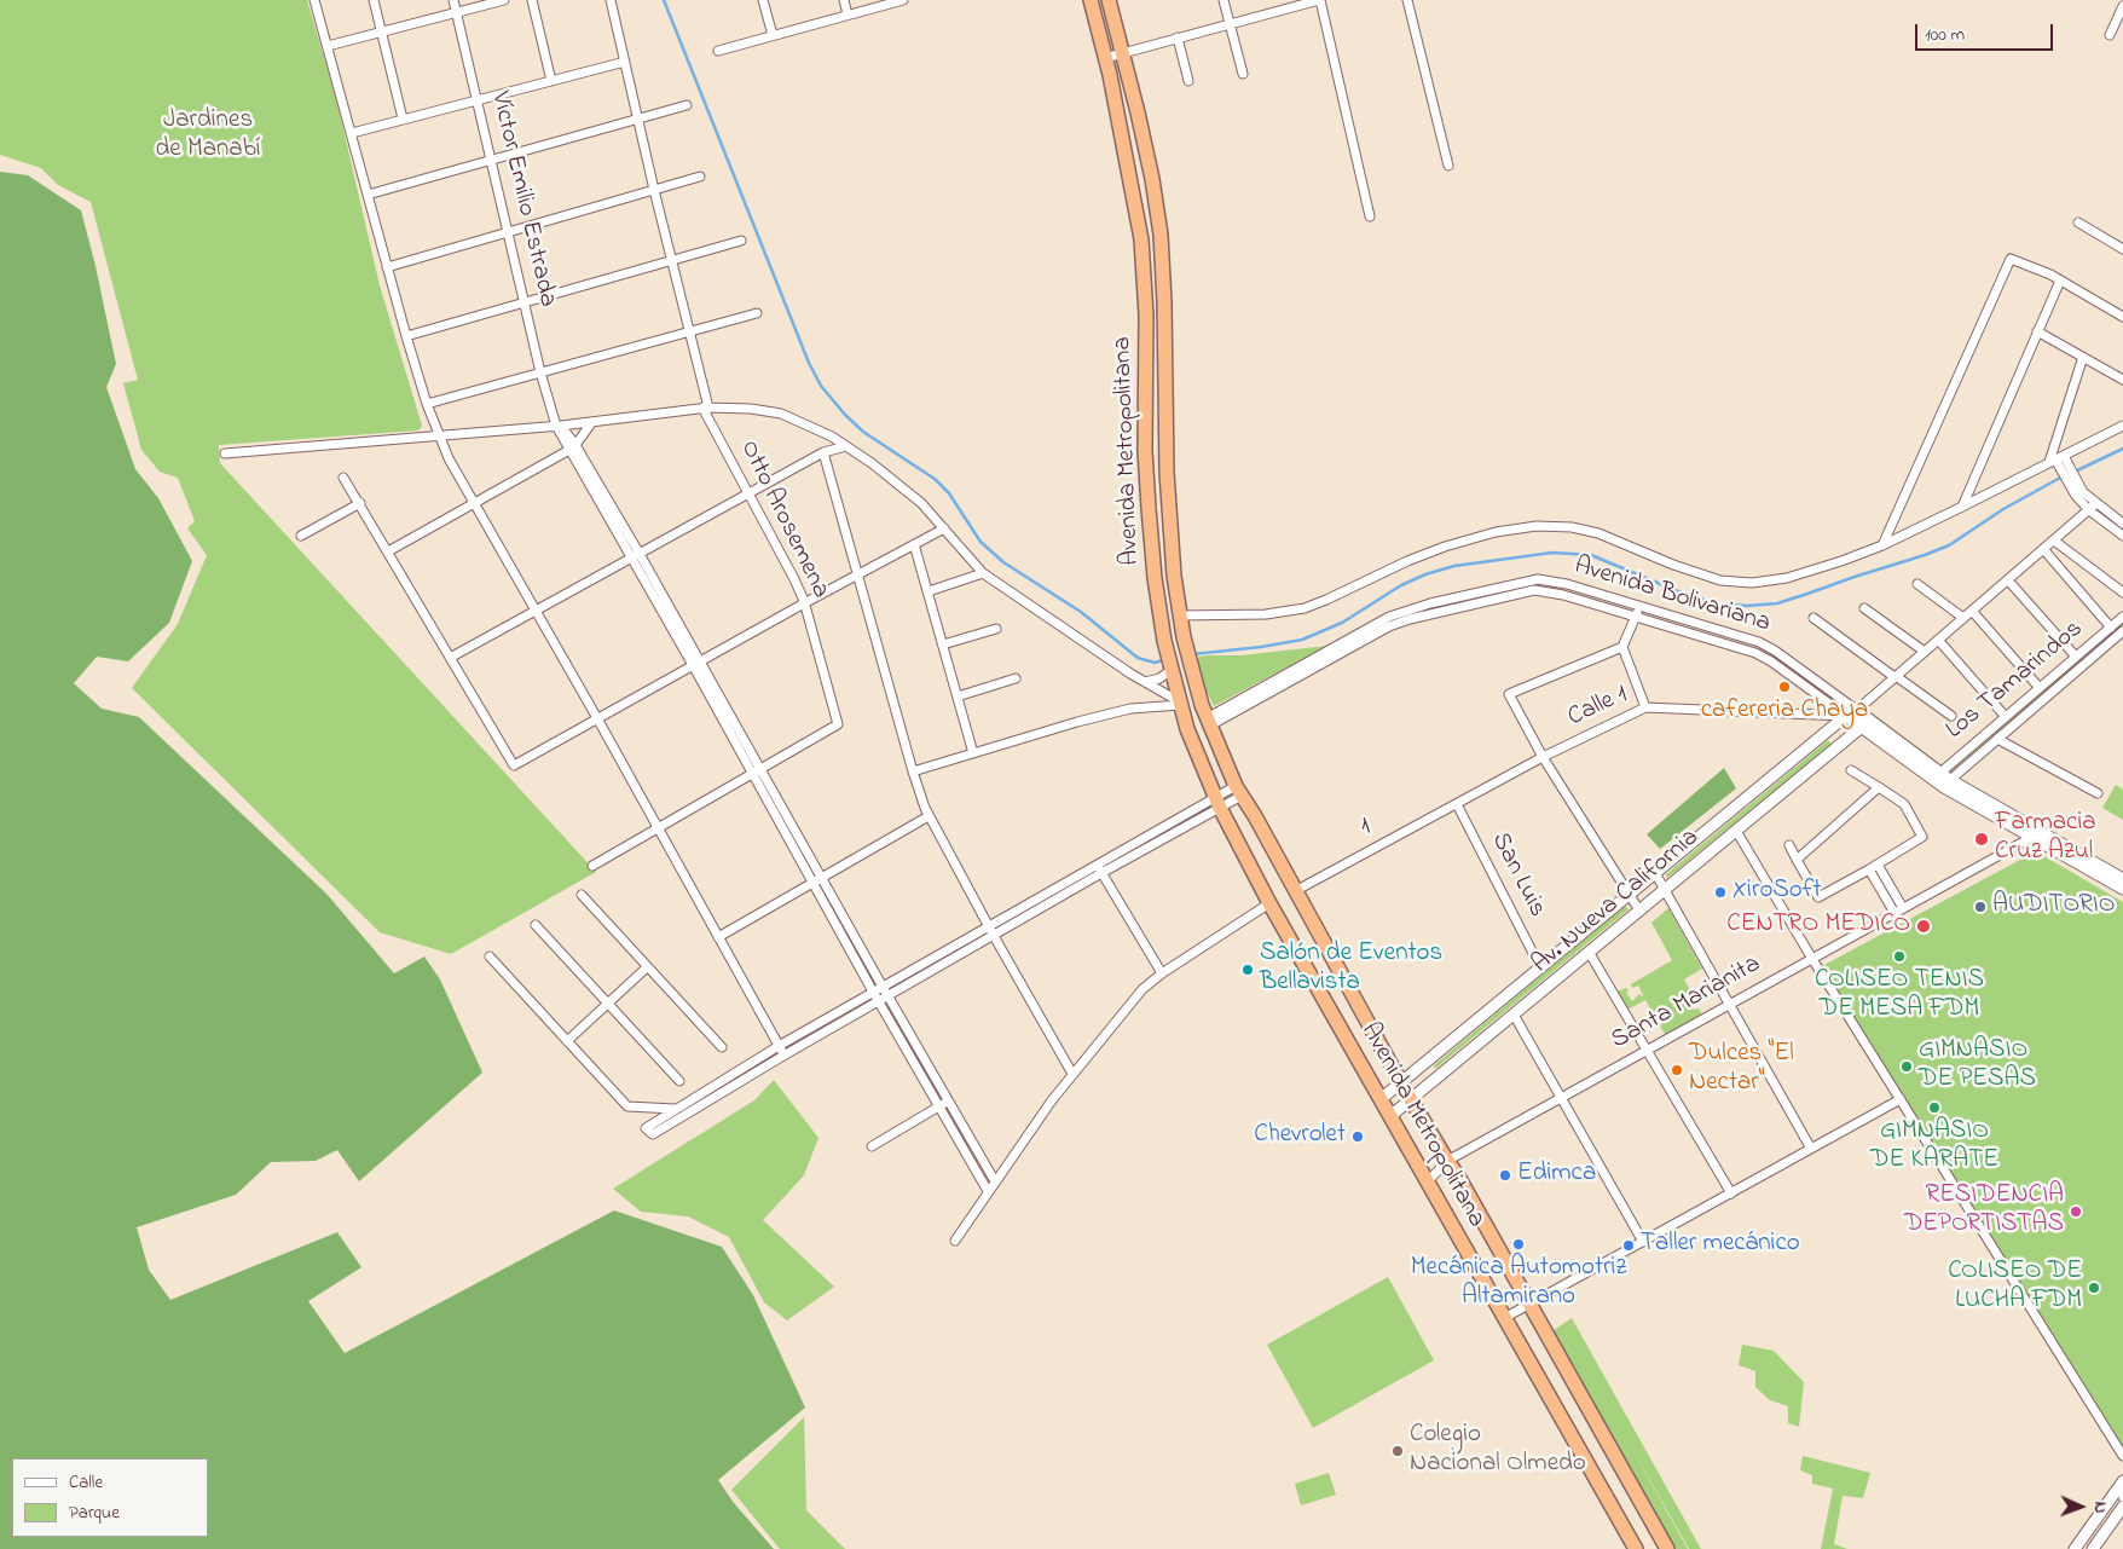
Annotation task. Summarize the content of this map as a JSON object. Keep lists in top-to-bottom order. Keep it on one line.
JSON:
{"streets":{"highway":["Avenida Metropolitana"],"street":["Víctor Emilio Estrada","Otto Arosemena","Avenida Bolivariana","Los Tamarindos","Calle 1","1","San Luis","Av. Nueva California","Santa Marianita"]},"crossings":[["Avenida Metropolitana","Avenida Bolivariana"],["Avenida Metropolitana","1"],["Avenida Metropolitana","Av. Nueva California"],["Avenida Metropolitana","Santa Marianita"],["Avenida Bolivariana","Los Tamarindos"],["Avenida Bolivariana","Calle 1"],["Avenida Bolivariana","Av. Nueva California"],["Avenida Bolivariana","Santa Marianita"],["Calle 1","1"],["Calle 1","San Luis"],["Calle 1","Av. Nueva California"],["1","San Luis"],["San Luis","Av. Nueva California"]],"parks":["Jardines de Manabí"],"places":["cafereria Chaya","Farmacia Cruz Azul","XiroSoft","AUDITORIO","CENTRO MEDICO","COLISEO TENIS DE MESA FDM","Salón de Eventos Bellavista","GIMNASIO DE PESAS","Dulces \"El Nectar\"","GIMNASIO DE KARATE","Chevrolet","Edimca","RESIDENCIA DEPORTISTAS","Mecánica Automotriz Altamirano","Taller mecánico","COLISEO DE LUCHA FDM","Colegio Nacional Olmedo"],"legend":["Calle","Parque"],"scale_bar":"100 m","north":"right"}
